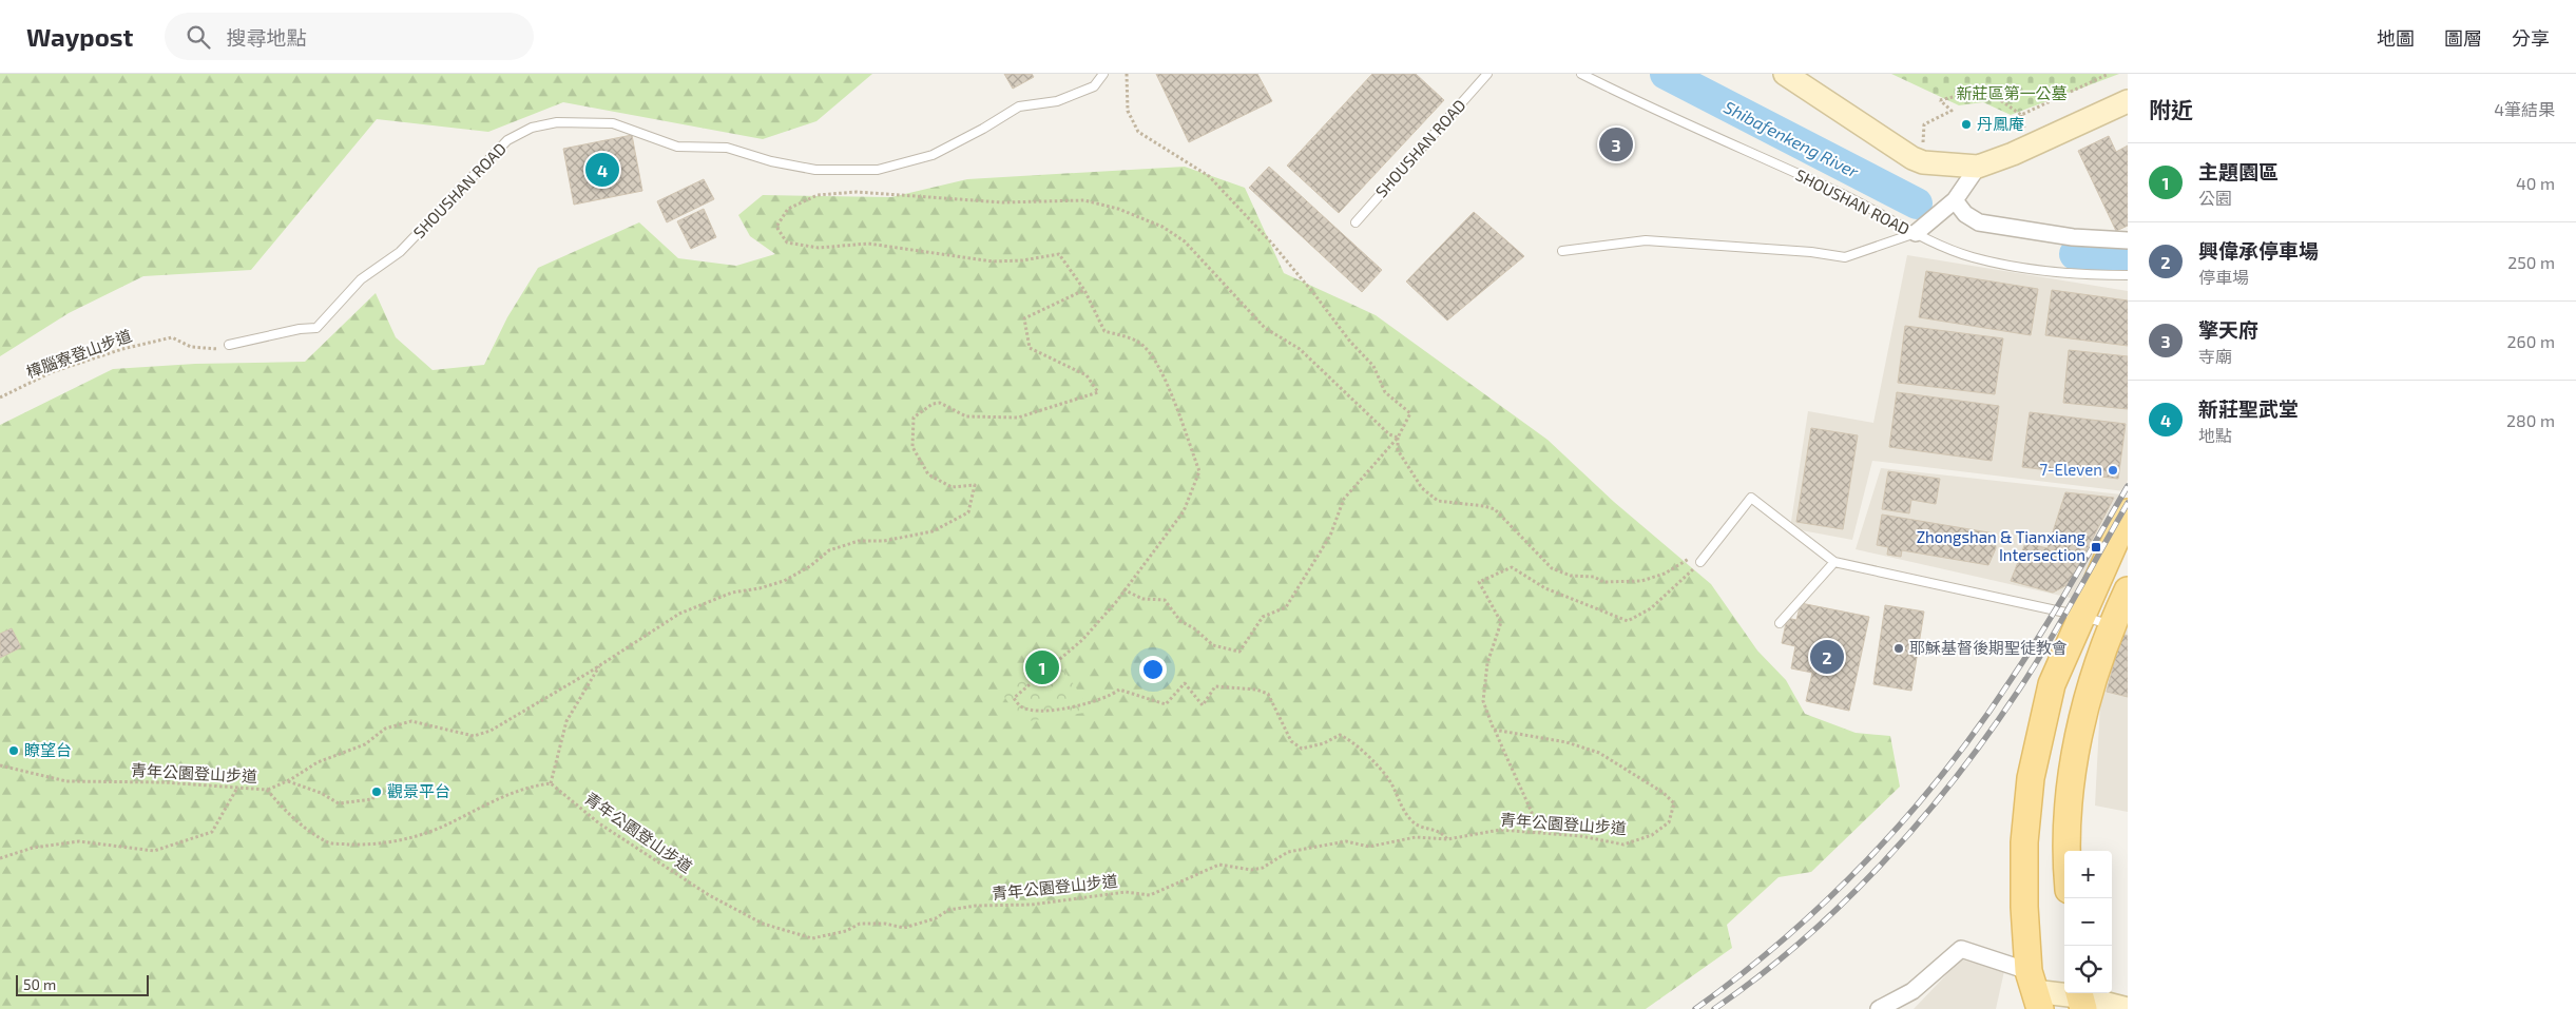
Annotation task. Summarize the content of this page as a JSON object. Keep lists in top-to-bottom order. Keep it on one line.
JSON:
{"streets":{"lane":["SHOUSHAN ROAD"],"path":["樟腦寮登山步道","青年公園登山步道"]},"crossings":[["SHOUSHAN ROAD","樟腦寮登山步道"]],"water":["Shibafenkeng River"],"parks":["新莊區第一公墓"],"places":{"other":["丹鳳庵","7-Eleven","耶穌基督後期聖徒教會","瞭望台","觀景平台"],"transit":["Zhongshan & Tianxiang Intersection"]},"scale_bar":"50 m","page":{"header":"Waypost","search":"搜尋地點","nav":["地圖","圖層","分享"],"heading":["附近","4筆結果"],"pins":["3","4","2","1"],"list":[{"mark":"1","name":"主題園區","note":"公園","value":"40 m"},{"mark":"2","name":"興偉承停車場","note":"停車場","value":"250 m"},{"mark":"3","name":"擎天府","note":"寺廟","value":"260 m"},{"mark":"4","name":"新莊聖武堂","note":"地點","value":"280 m"}],"map_buttons":["+","−"],"scale":"50 m"}}
